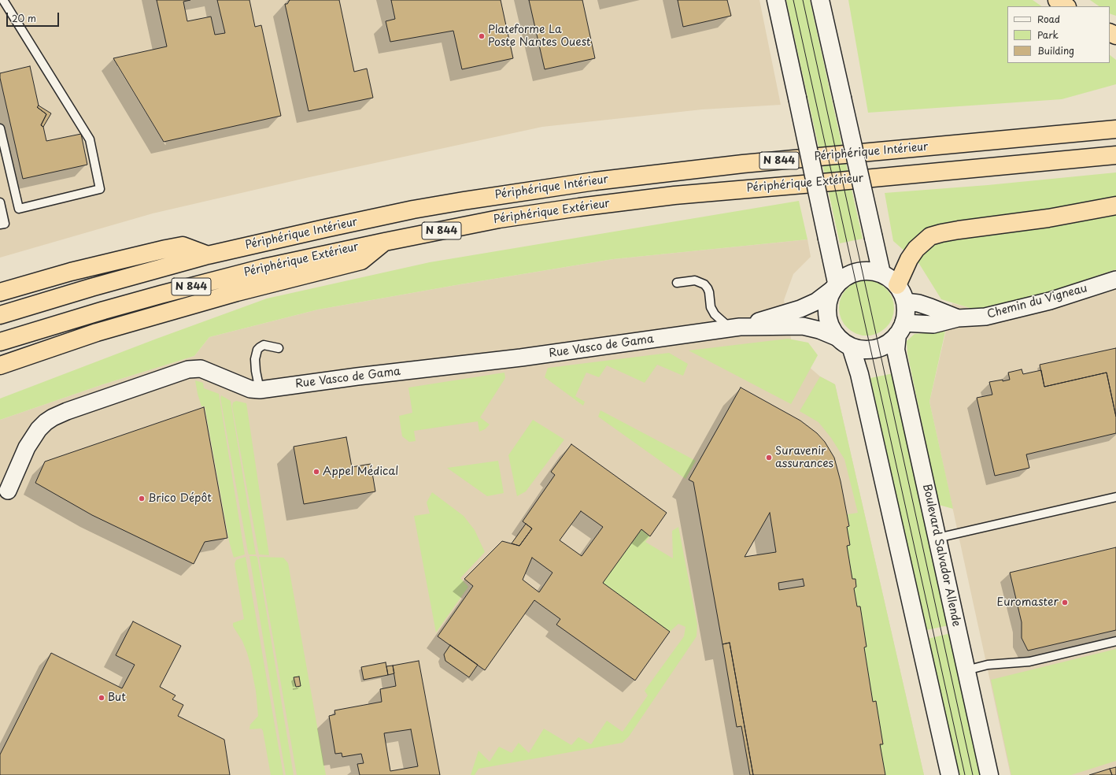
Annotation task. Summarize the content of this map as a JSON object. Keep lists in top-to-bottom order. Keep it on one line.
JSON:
{"streets":{"highway":["Périphérique Intérieur","N 844","Périphérique Extérieur"],"street":["Chemin du Vigneau","Rue Vasco de Gama","Boulevard Salvador Allende"]},"crossings":[["Chemin du Vigneau","Rue Vasco de Gama"],["Chemin du Vigneau","Boulevard Salvador Allende"],["Rue Vasco de Gama","Boulevard Salvador Allende"]],"places":["Plateforme La Poste Nantes Ouest","Suravenir assurances","Appel Médical","Brico Dépôt","Euromaster","But"],"legend":["Road","Park","Building"],"scale_bar":"20 m"}
